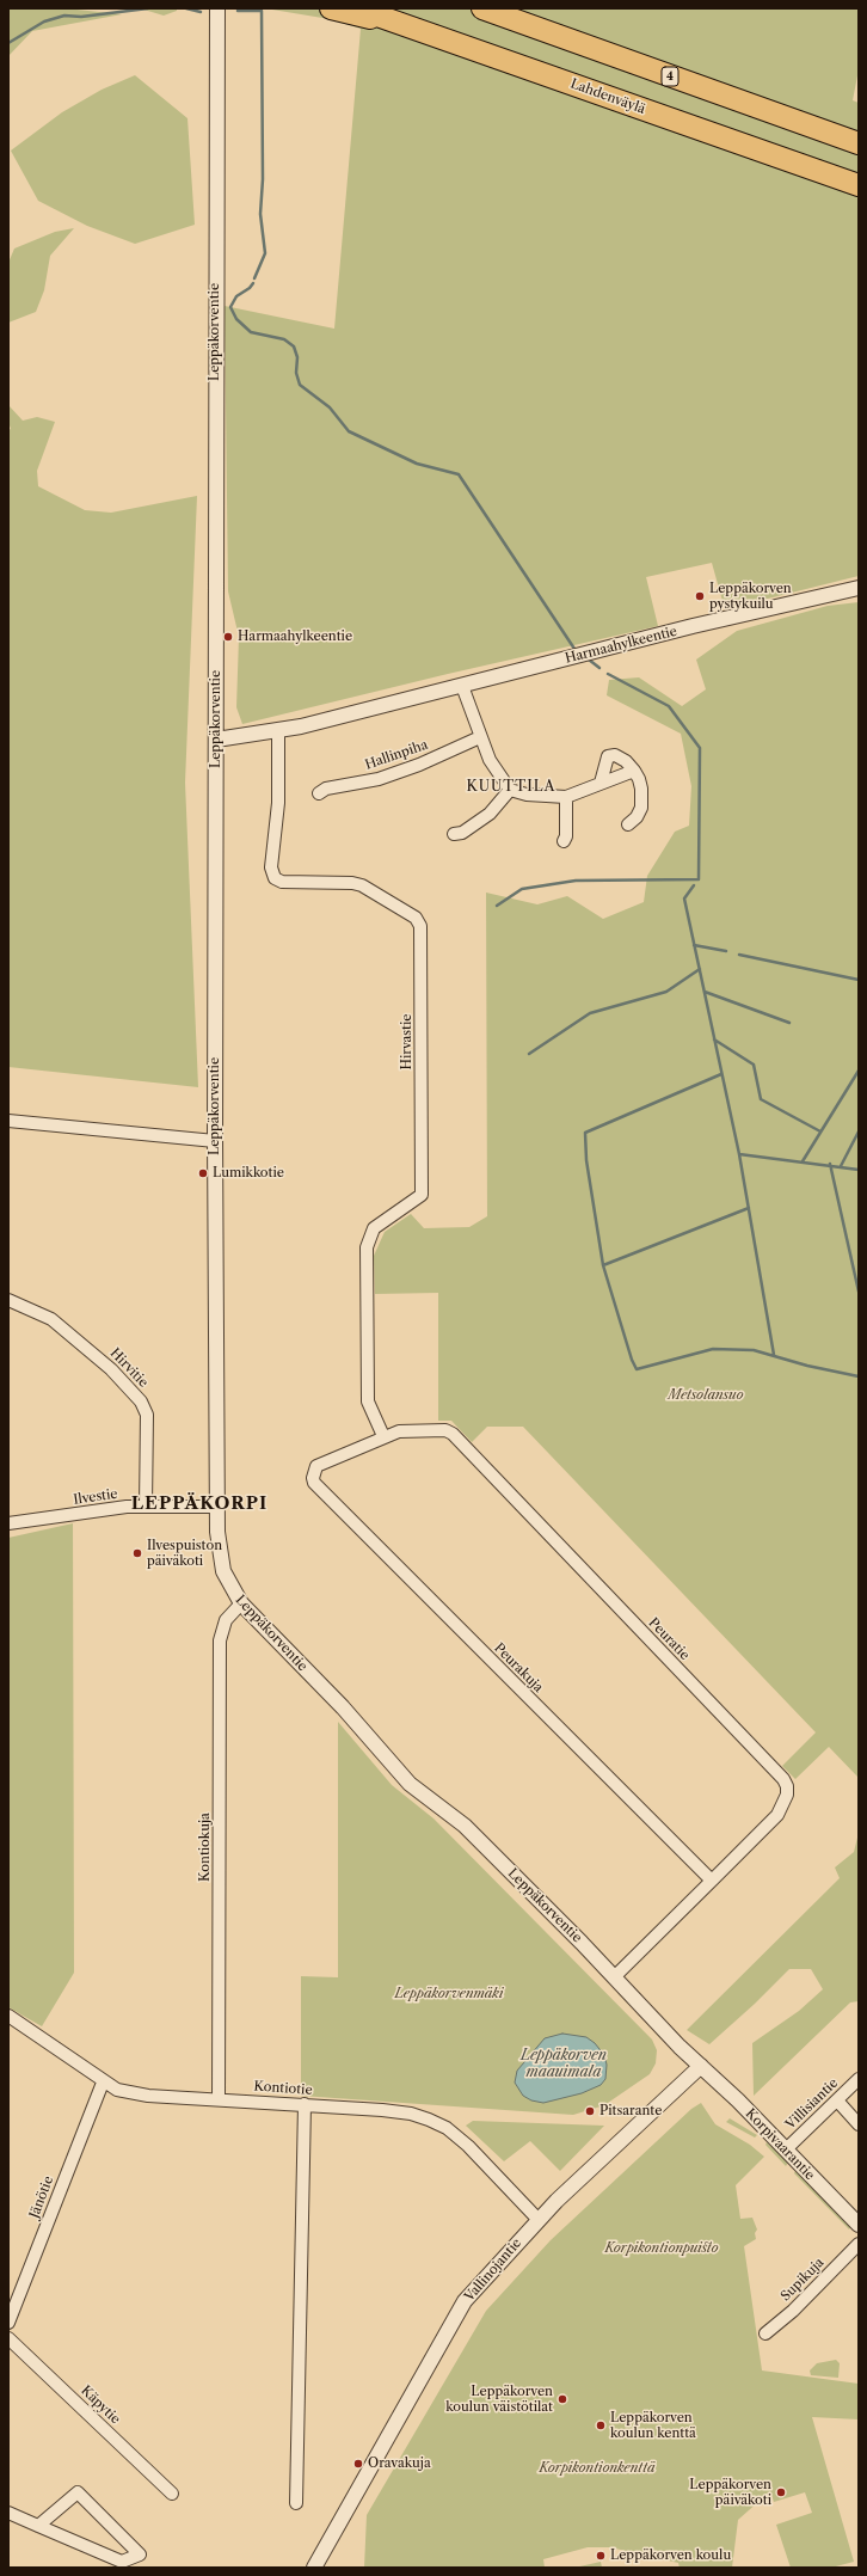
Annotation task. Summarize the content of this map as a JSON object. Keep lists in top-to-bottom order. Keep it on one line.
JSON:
{"streets":{"highway":["4","Lahdenväylä"],"street":["Leppäkorventie","Harmaahylkeentie","Hallinpiha","Hirvastie","Hirvitie","Ilvestie","Peuratie","Peurakuja","Kontiokuja","Kontiotie","Villisiantie","Korpivaarantie","Jänötie","Vallinojantie","Supikuja","Käpytie"]},"crossings":[["Leppäkorventie","Harmaahylkeentie"],["Leppäkorventie","Ilvestie"],["Leppäkorventie","Peuratie"],["Leppäkorventie","Kontiokuja"],["Leppäkorventie","Korpivaarantie"],["Leppäkorventie","Vallinojantie"],["Harmaahylkeentie","Hirvastie"],["Hirvastie","Peuratie"],["Hirvitie","Ilvestie"],["Peuratie","Peurakuja"],["Kontiokuja","Kontiotie"],["Kontiotie","Jänötie"],["Kontiotie","Vallinojantie"],["Villisiantie","Korpivaarantie"],["Korpivaarantie","Vallinojantie"]],"districts":["KUUTTILA","LEPPÄKORPI"],"water":["Leppäkorven maauimala"],"parks":["Metsolansuo","Leppäkorvenmäki","Korpikontionpuisto","Korpikontionkenttä"],"places":["Leppäkorven pystykuilu","Harmaahylkeentie","Lumikkotie","Ilvespuiston päiväkoti","Pitsarante","Leppäkorven koulun väistötilat","Leppäkorven koulun kenttä","Oravakuja","Leppäkorven päiväkoti","Leppäkorven koulu"]}
